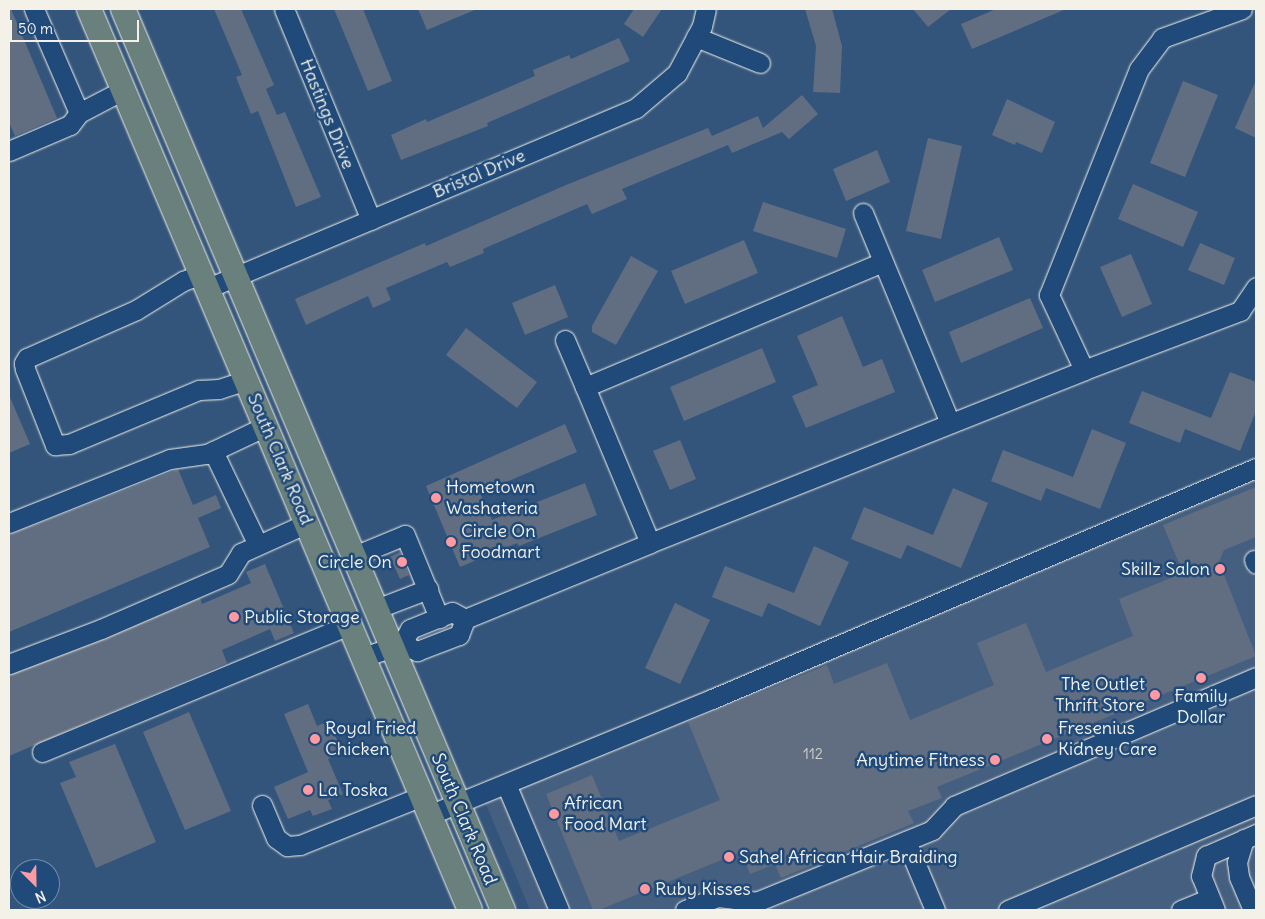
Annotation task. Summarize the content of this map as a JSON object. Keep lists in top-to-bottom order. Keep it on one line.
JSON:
{"streets":{"main road":["South Clark Road"],"street":["Hastings Drive","Bristol Drive"]},"crossings":[["Hastings Drive","Bristol Drive"],["Bristol Drive","South Clark Road"]],"places":["Hometown Washateria","Circle On Foodmart","Circle On","Skillz Salon","Public Storage","Family Dollar","The Outlet Thrift Store","Royal Fried Chicken","Fresenius Kidney Care","Anytime Fitness","La Toska","African Food Mart","Sahel African Hair Braiding","Ruby Kisses"],"house_numbers":["112"],"scale_bar":"50 m","north":"bottom right"}
